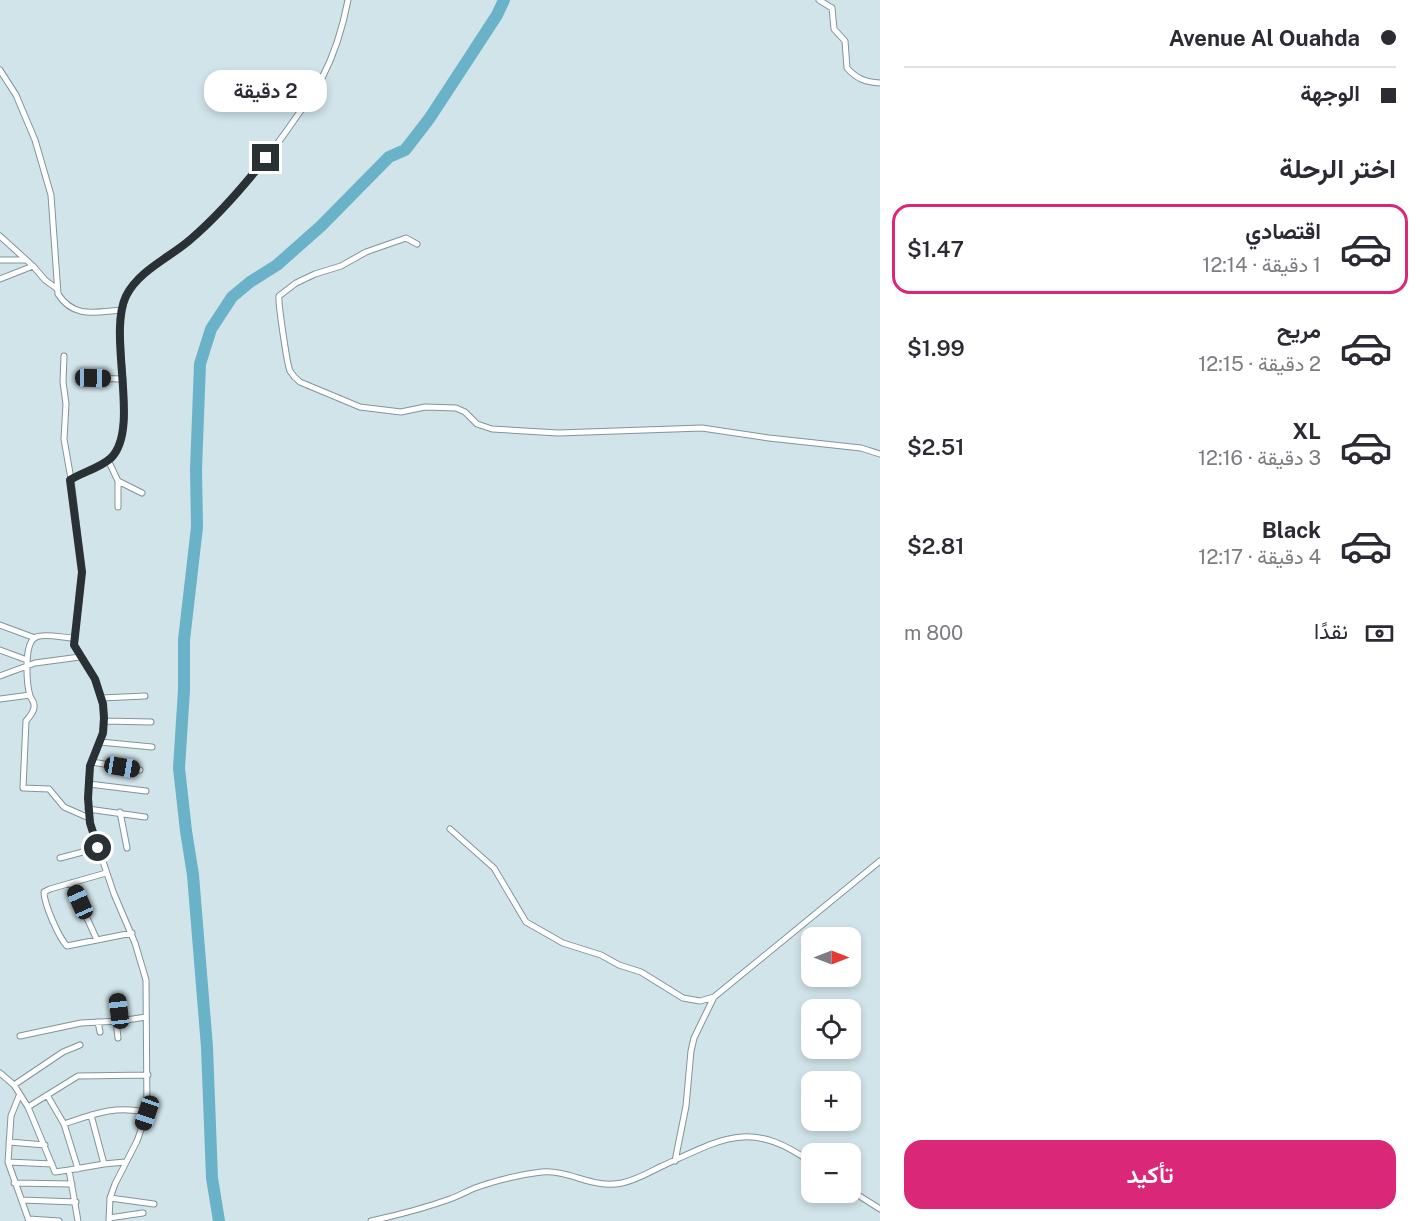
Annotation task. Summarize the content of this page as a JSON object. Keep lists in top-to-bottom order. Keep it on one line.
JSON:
{"north":"right","page":{"banner":["Avenue Al Ouahda","الوجهة"],"bubble":"2 دقيقة","heading":"اختر الرحلة","list":[{"name":"اقتصادي","note":"1 دقيقة · 12:14","value":"$1.47"},{"name":"مريح","note":"2 دقيقة · 12:15","value":"$1.99"},{"name":"XL","note":"3 دقيقة · 12:16","value":"$2.51"},{"name":"Black","note":"4 دقيقة · 12:17","value":"$2.81"}],"pay":["نقدًا","800 m"],"map_buttons":["+","−"],"buttons":"تأكيد"}}
